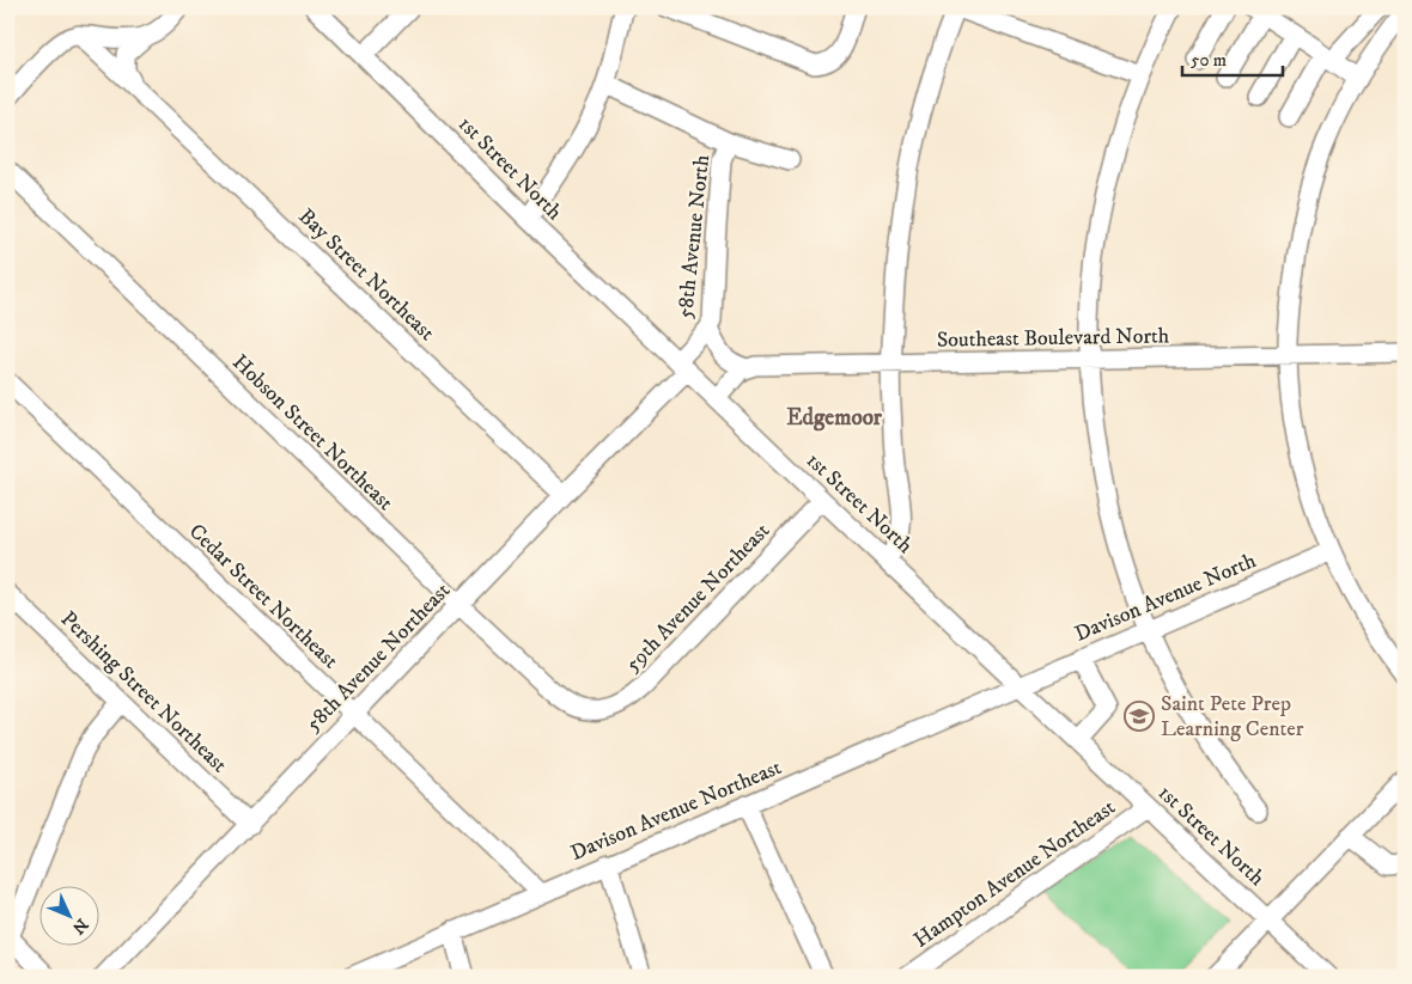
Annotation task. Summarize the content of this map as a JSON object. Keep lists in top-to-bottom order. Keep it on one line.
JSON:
{"streets":{"street":["1st Street North","58th Avenue North","Bay Street Northeast","Southeast Boulevard North","Hobson Street Northeast","Cedar Street Northeast","59th Avenue Northeast","Davison Avenue North","58th Avenue Northeast","Pershing Street Northeast","Davison Avenue Northeast","Hampton Avenue Northeast"]},"crossings":[["1st Street North","58th Avenue North"],["1st Street North","59th Avenue Northeast"],["1st Street North","Davison Avenue North"],["1st Street North","58th Avenue Northeast"],["1st Street North","Davison Avenue Northeast"],["1st Street North","Hampton Avenue Northeast"],["58th Avenue North","58th Avenue Northeast"],["Bay Street Northeast","58th Avenue Northeast"],["Hobson Street Northeast","59th Avenue Northeast"],["Hobson Street Northeast","58th Avenue Northeast"],["Cedar Street Northeast","58th Avenue Northeast"],["Cedar Street Northeast","Davison Avenue Northeast"],["Davison Avenue North","Davison Avenue Northeast"],["58th Avenue Northeast","Pershing Street Northeast"]],"districts":["Edgemoor"],"places":{"school or university":["Saint Pete Prep Learning Center"]},"scale_bar":"50 m","north":"bottom right"}
